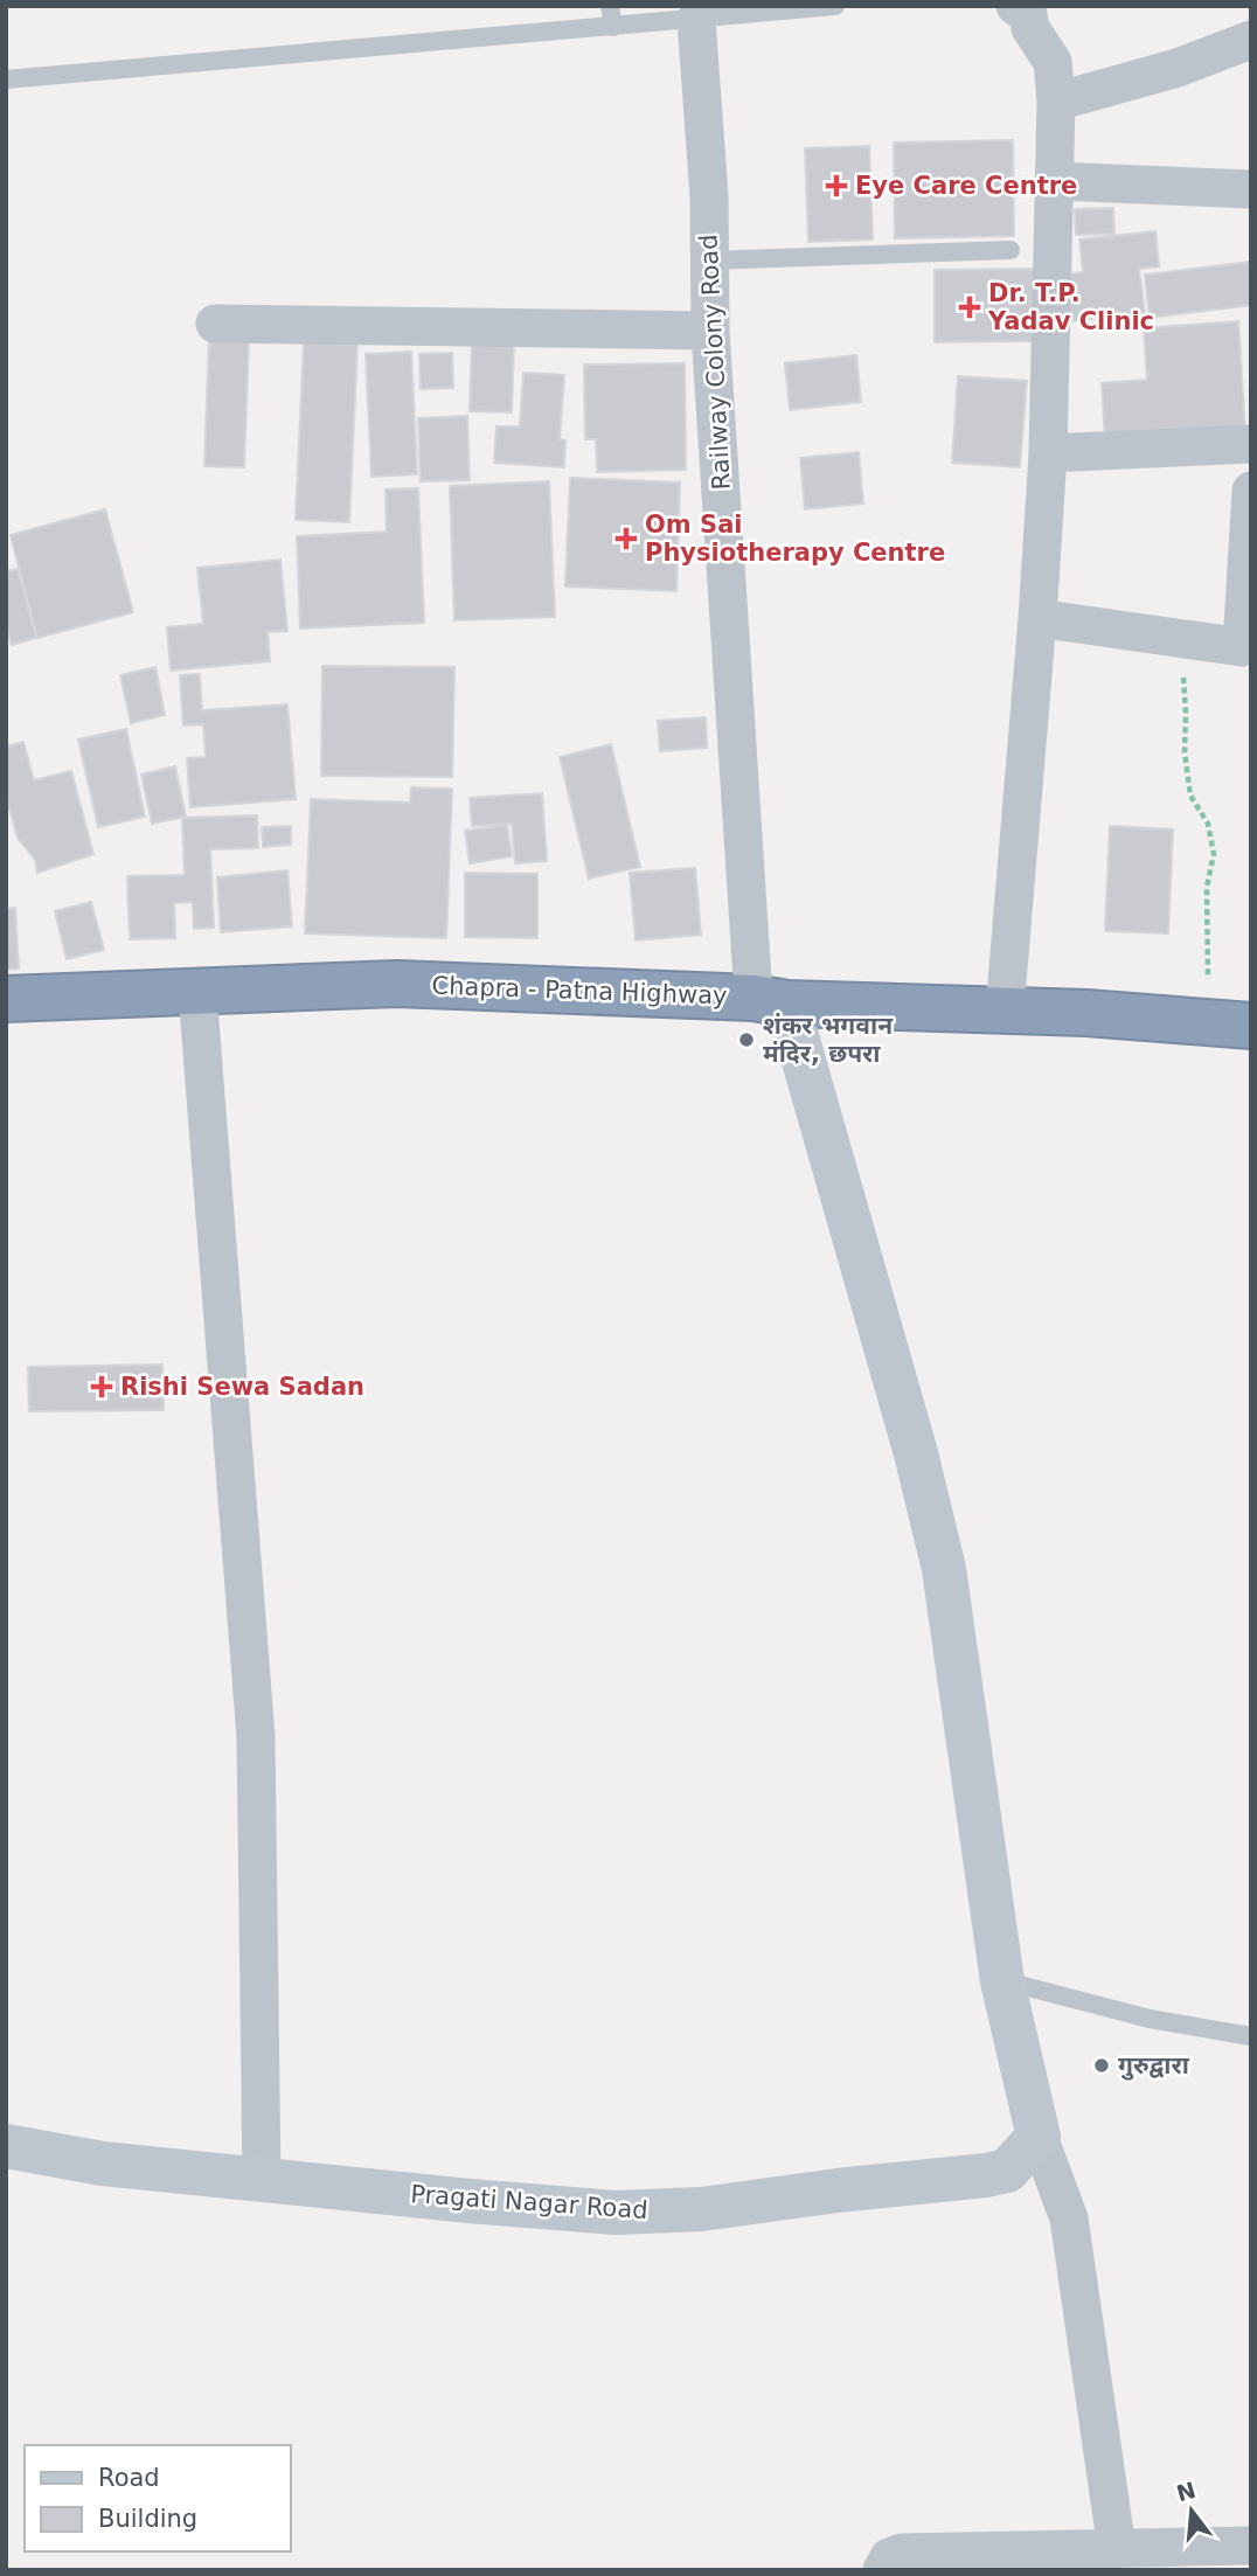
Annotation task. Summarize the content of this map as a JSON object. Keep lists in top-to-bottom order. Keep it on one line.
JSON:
{"streets":{"highway":["Chapra - Patna Highway"],"street":["Railway Colony Road","Pragati Nagar Road"]},"crossings":[["Railway Colony Road","Chapra - Patna Highway"]],"places":{"health":["Eye Care Centre","Dr. T.P. Yadav Clinic","Om Sai Physiotherapy Centre","Rishi Sewa Sadan"],"other":["शंकर भगवान मंदिर, छपरा","गुरुद्वारा"]},"legend":["Road","Building"],"north":"top"}
